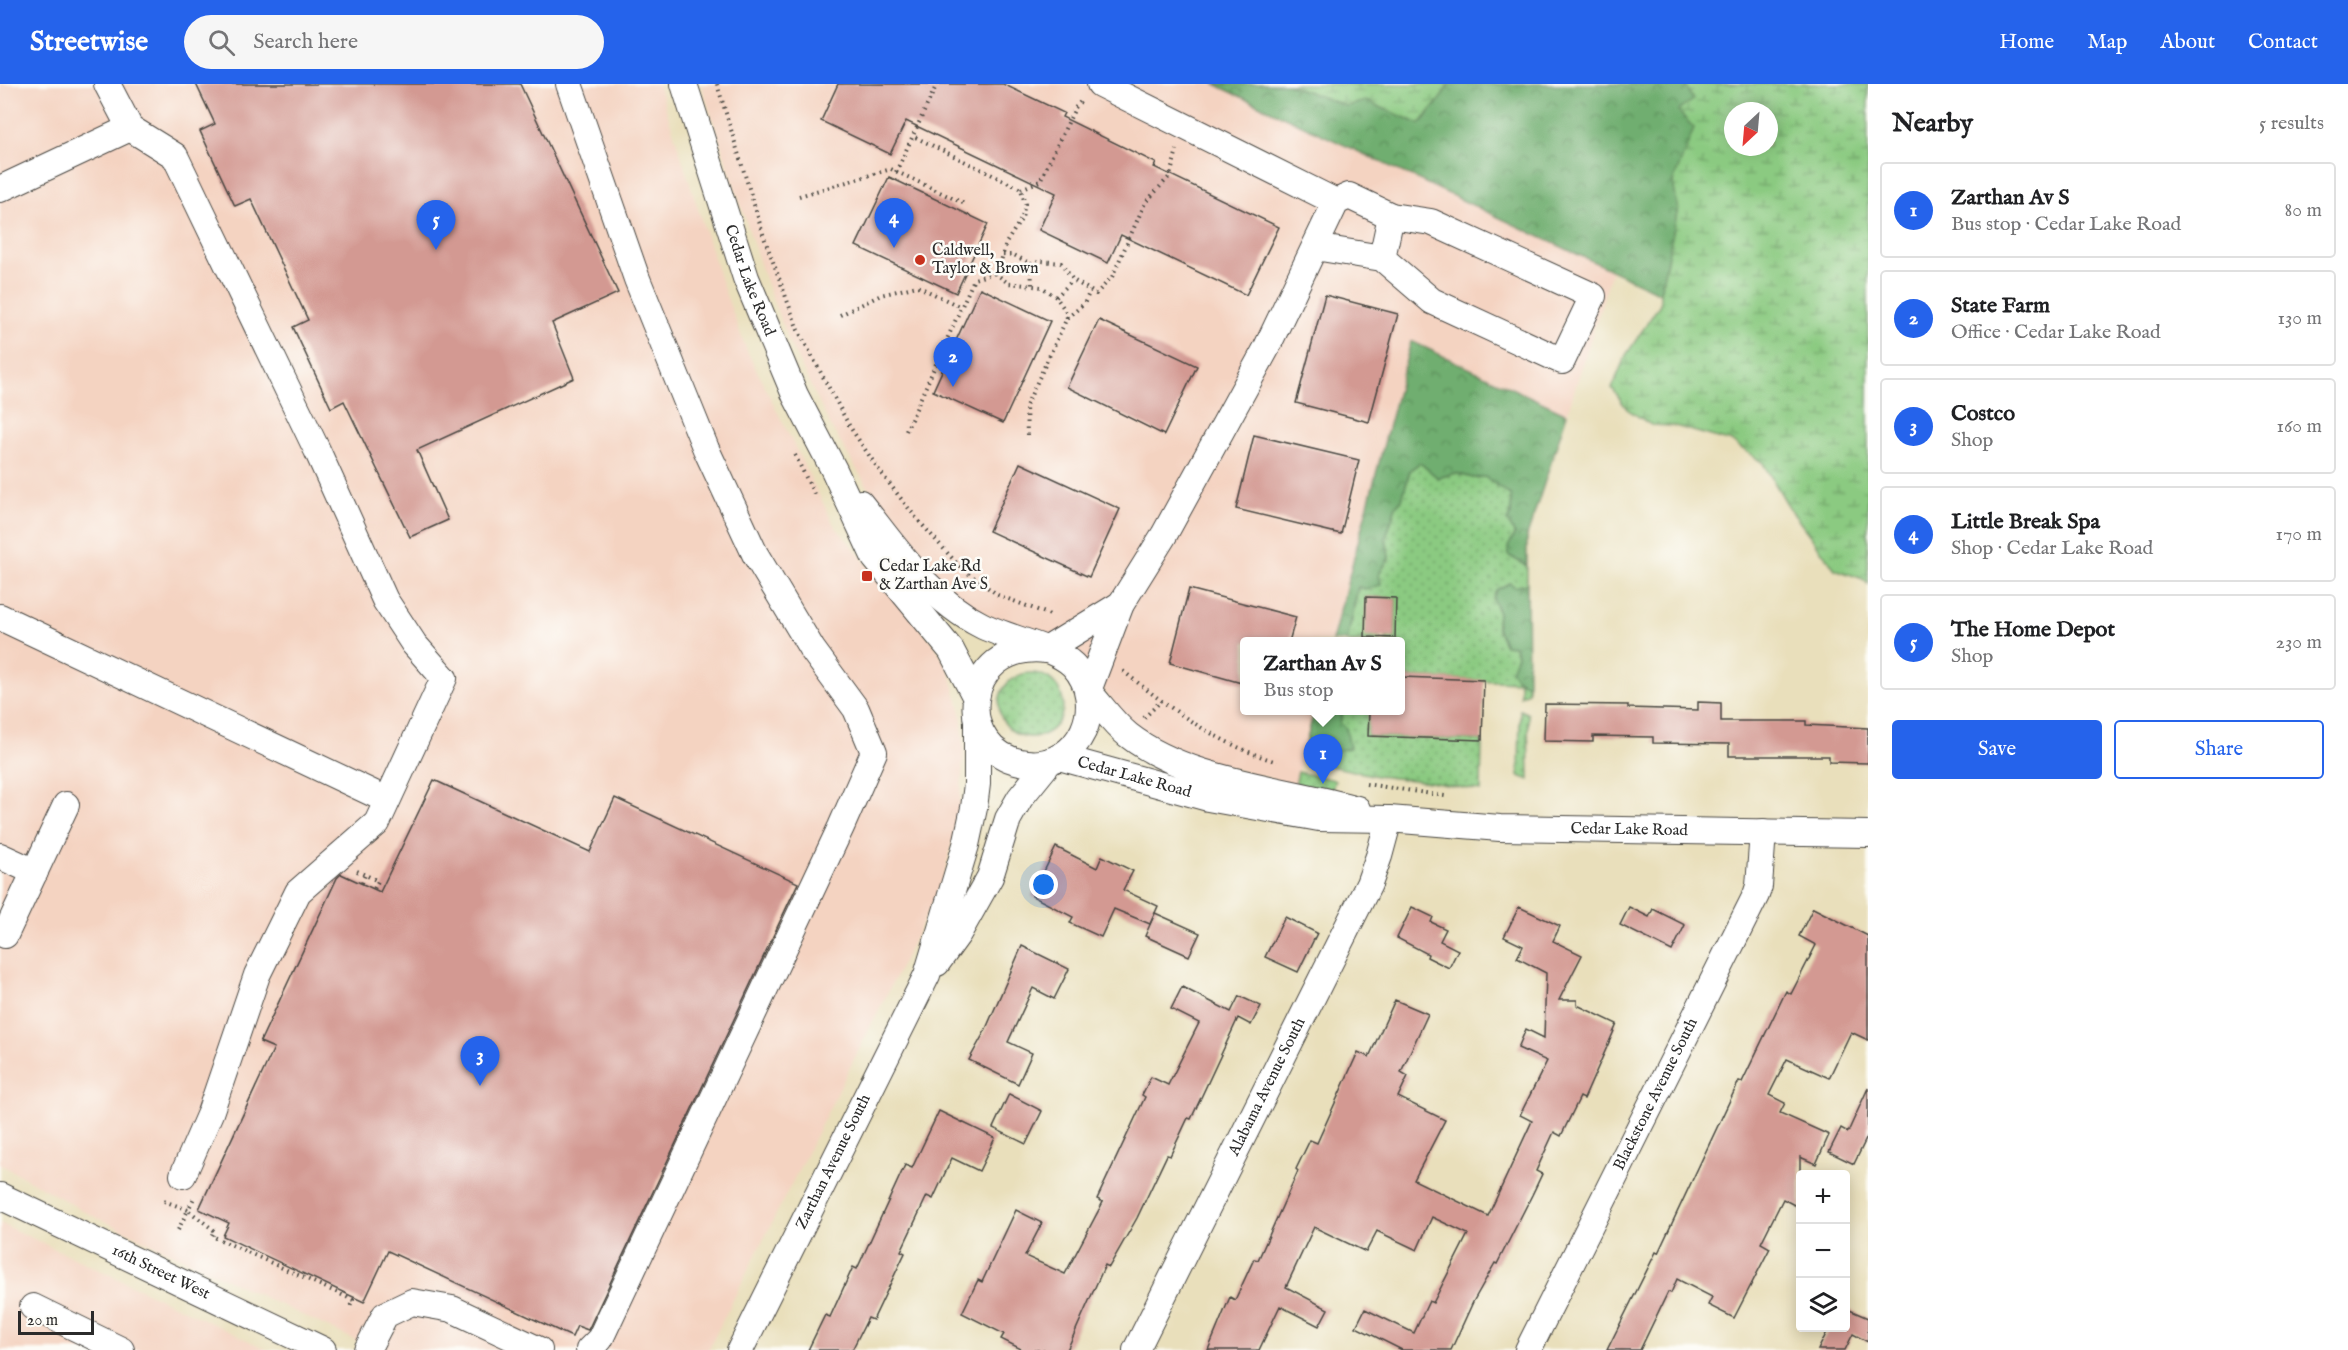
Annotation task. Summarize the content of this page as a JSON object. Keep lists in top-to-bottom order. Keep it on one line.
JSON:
{"streets":{"street":["Cedar Lake Road","Alabama Avenue South","Blackstone Avenue South","Zarthan Avenue South","16th Street West"]},"crossings":[["Cedar Lake Road","Alabama Avenue South"],["Cedar Lake Road","Blackstone Avenue South"],["Cedar Lake Road","Zarthan Avenue South"]],"places":{"other":["Caldwell, Taylor & Brown"],"transit":["Cedar Lake Rd & Zarthan Ave S"]},"scale_bar":"20 m","north":"bottom left","page":{"header":"Streetwise","search":"Search here","nav":["Home","Map","About","Contact"],"heading":["Nearby","5 results"],"list":[{"mark":"1","name":"Zarthan Av S","note":"Bus stop · Cedar Lake Road","value":"80 m"},{"mark":"2","name":"State Farm","note":"Office · Cedar Lake Road","value":"130 m"},{"mark":"3","name":"Costco","note":"Shop","value":"160 m"},{"mark":"4","name":"Little Break Spa","note":"Shop · Cedar Lake Road","value":"170 m"},{"mark":"5","name":"The Home Depot","note":"Shop","value":"230 m"}],"pins":["4","5","2","1","3"],"popup":["Zarthan Av S","Bus stop"],"buttons":["Save","Share"],"map_buttons":["+","−"],"scale":"20 m"}}
